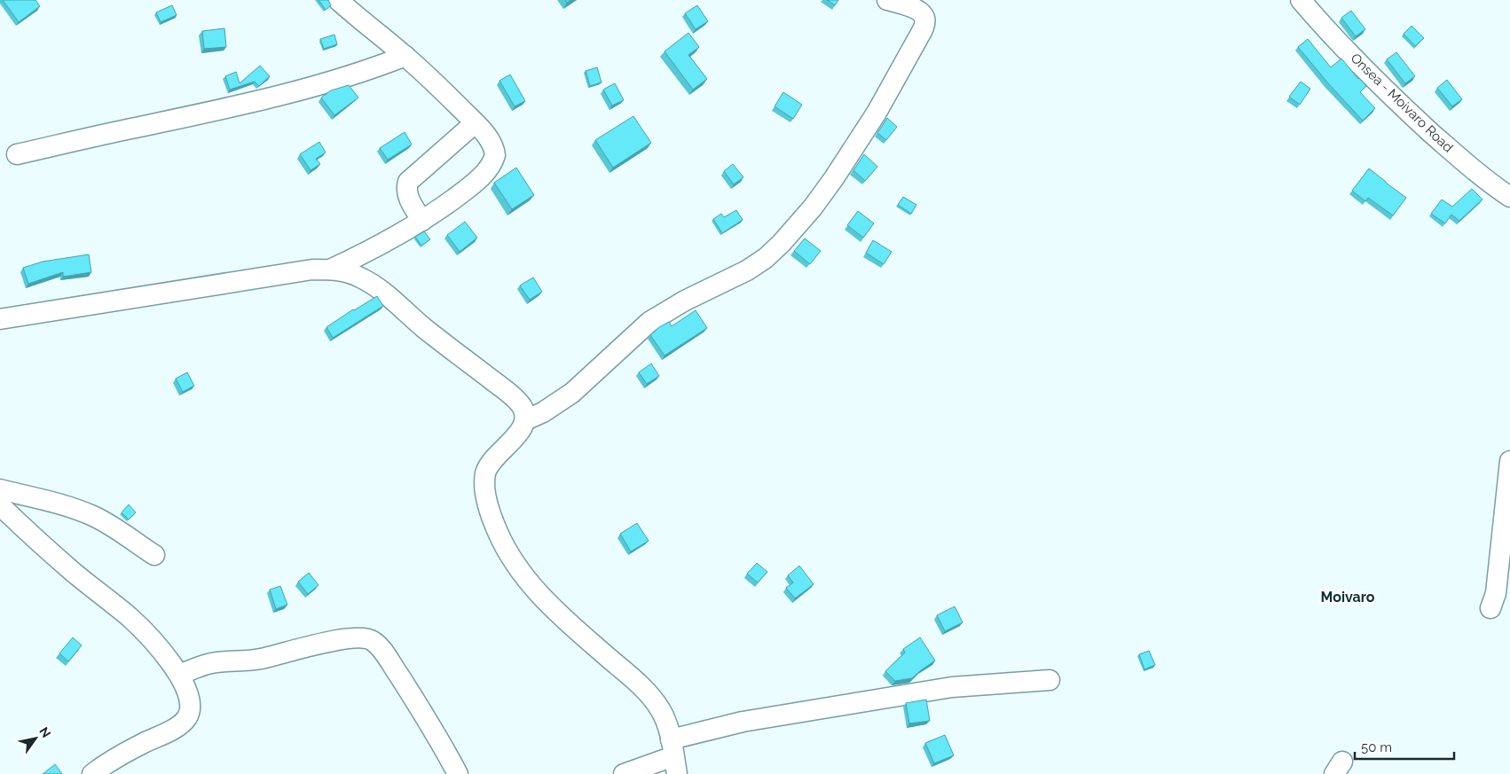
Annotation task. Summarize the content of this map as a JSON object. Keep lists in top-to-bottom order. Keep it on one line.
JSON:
{"streets":{"street":["Onsea - Moivaro Road"]},"districts":["Moivaro"],"scale_bar":"50 m","north":"top right"}
